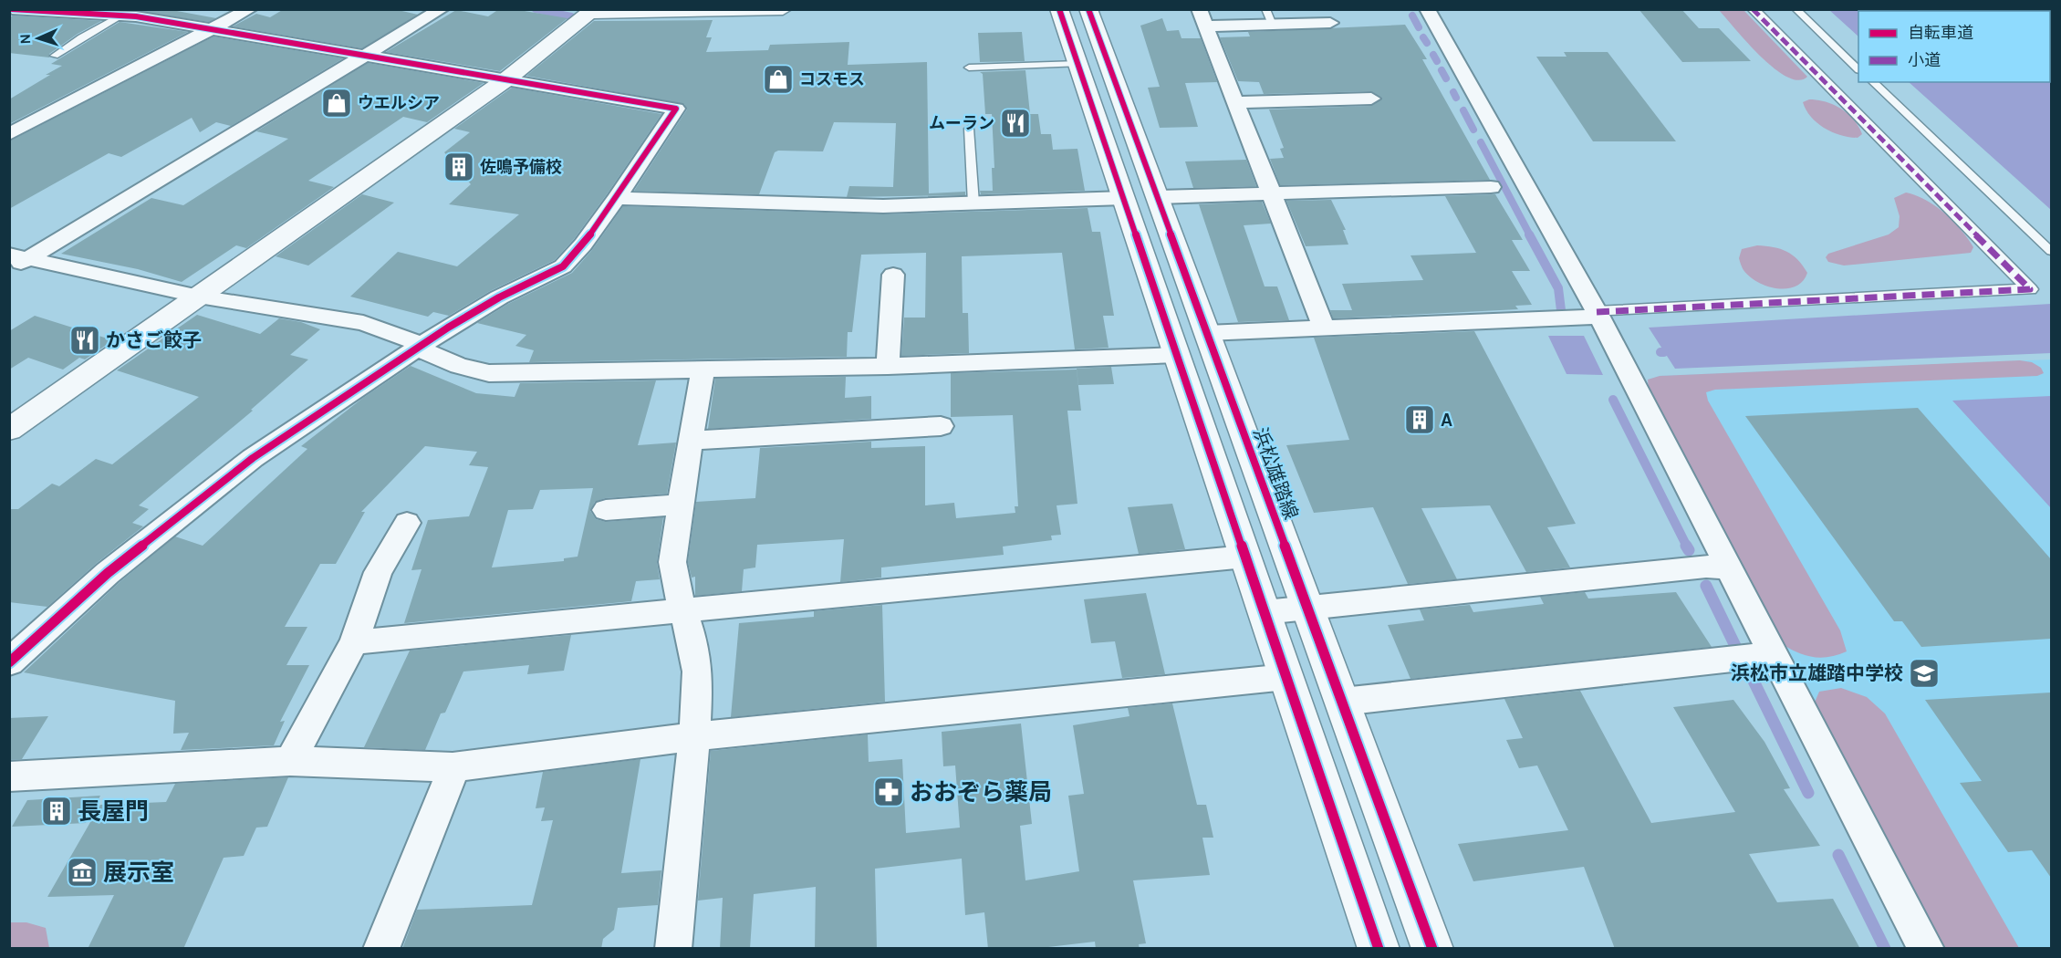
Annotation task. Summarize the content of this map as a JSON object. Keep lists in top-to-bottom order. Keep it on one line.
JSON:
{"streets":{"main road":["浜松雄踏線"]},"places":{"shop":["コスモス","ウエルシア"],"restaurant":["ムーラン","かさご餃子"],"building":["佐鳴予備校","A","長屋門"],"school or university":["浜松市立雄踏中学校"],"pharmacy":["おおぞら薬局"],"museum":["展示室"]},"legend":["自転車道","小道"],"north":"left"}
